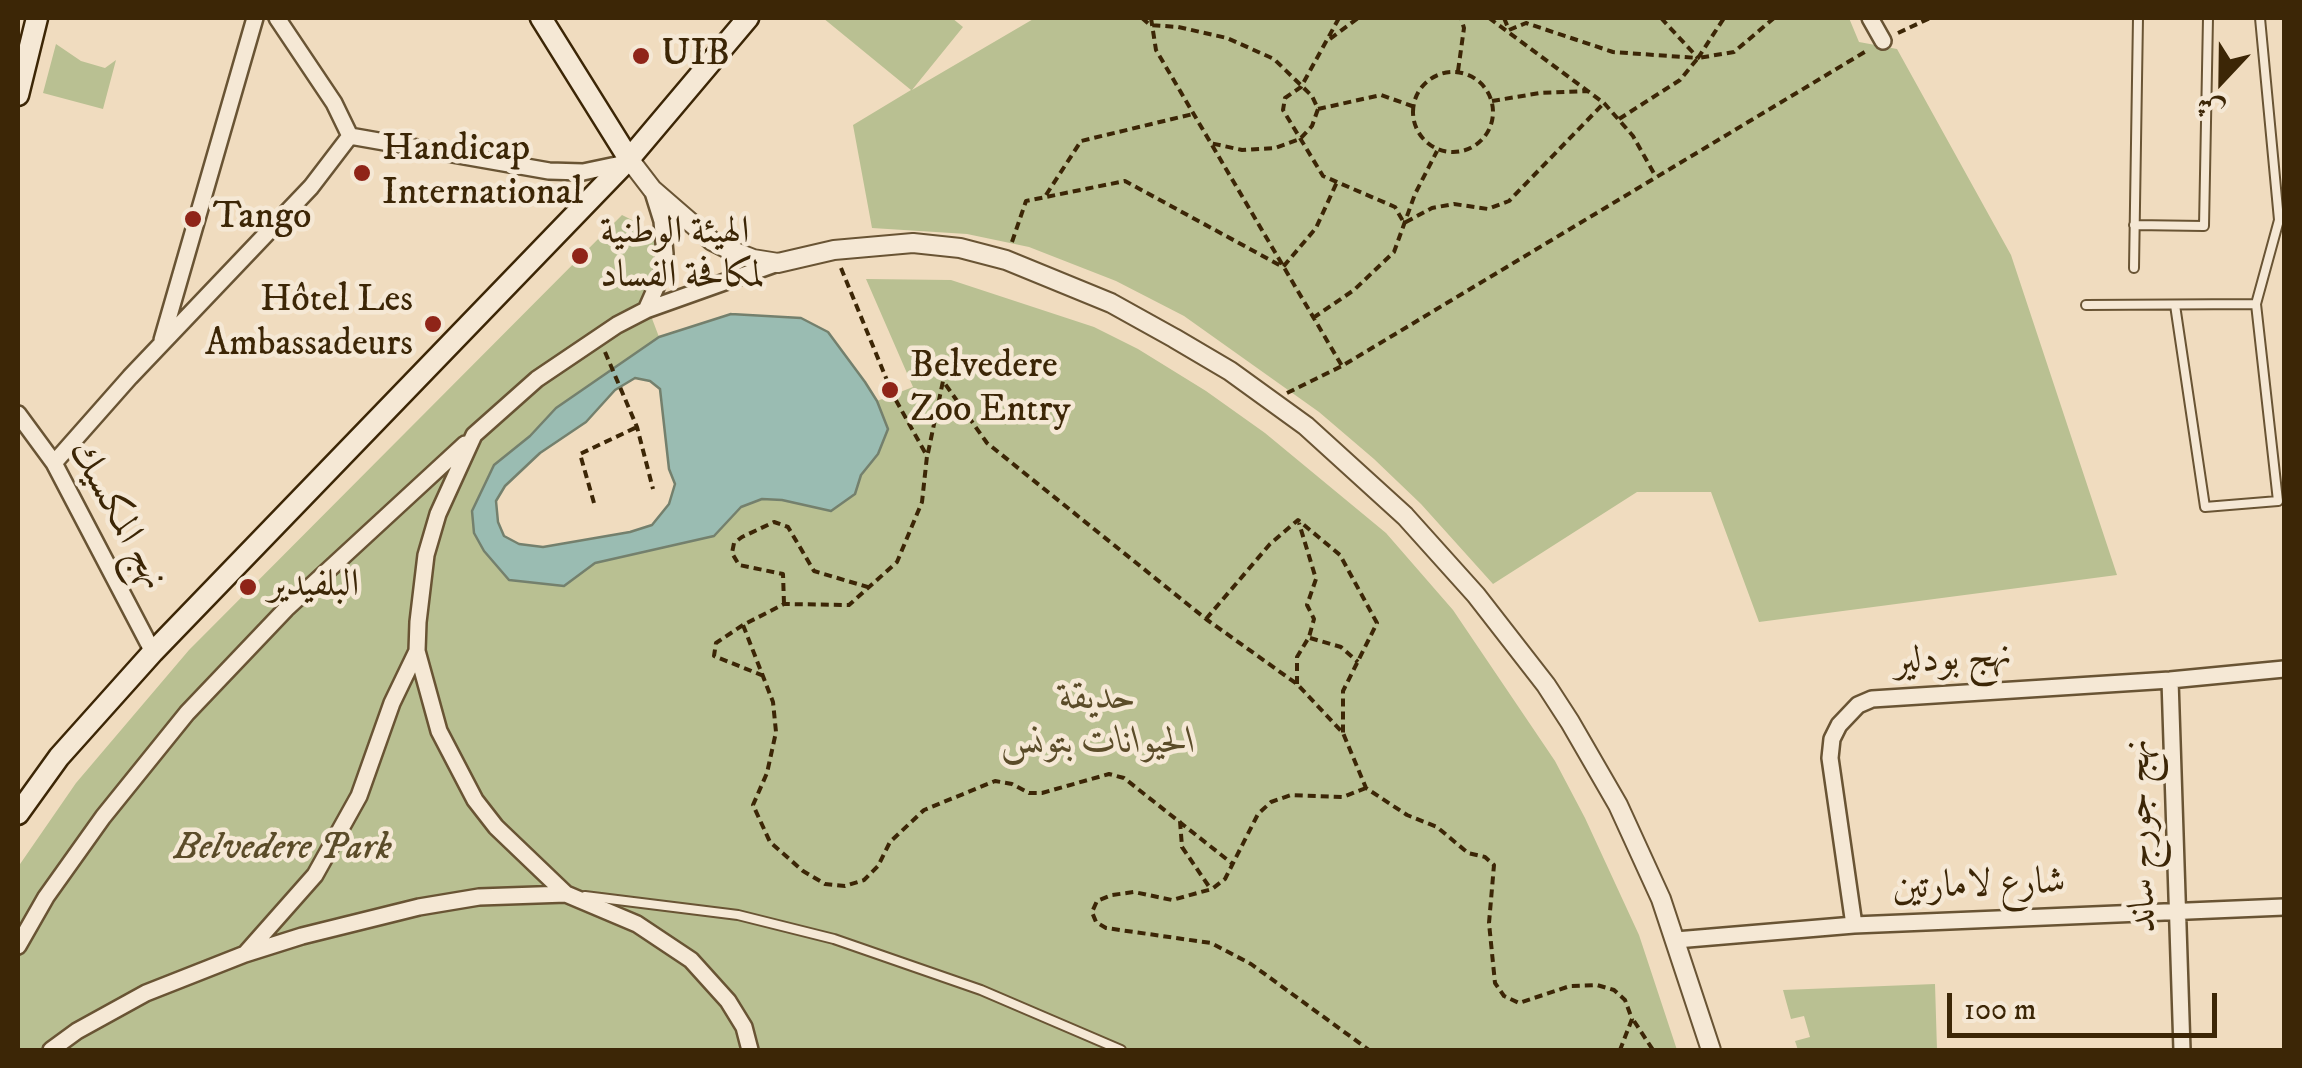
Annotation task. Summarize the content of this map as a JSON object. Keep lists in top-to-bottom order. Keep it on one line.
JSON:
{"streets":{"street":["نهج المكسيك","نهج بودلير","نهج جورج ساند","شارع لامارتين"]},"crossings":[["نهج بودلير","نهج جورج ساند"],["نهج بودلير","شارع لامارتين"],["نهج جورج ساند","شارع لامارتين"]],"parks":["حديقة الحيوانات بتونس","Belvedere Park"],"places":["UIB","Handicap International","Tango","الهيئة الوطنية لمكافحة الفساد","Hôtel Les Ambassadeurs","Belvedere Zoo Entry","البلفيدير"],"scale_bar":"100 m","north":"bottom"}
